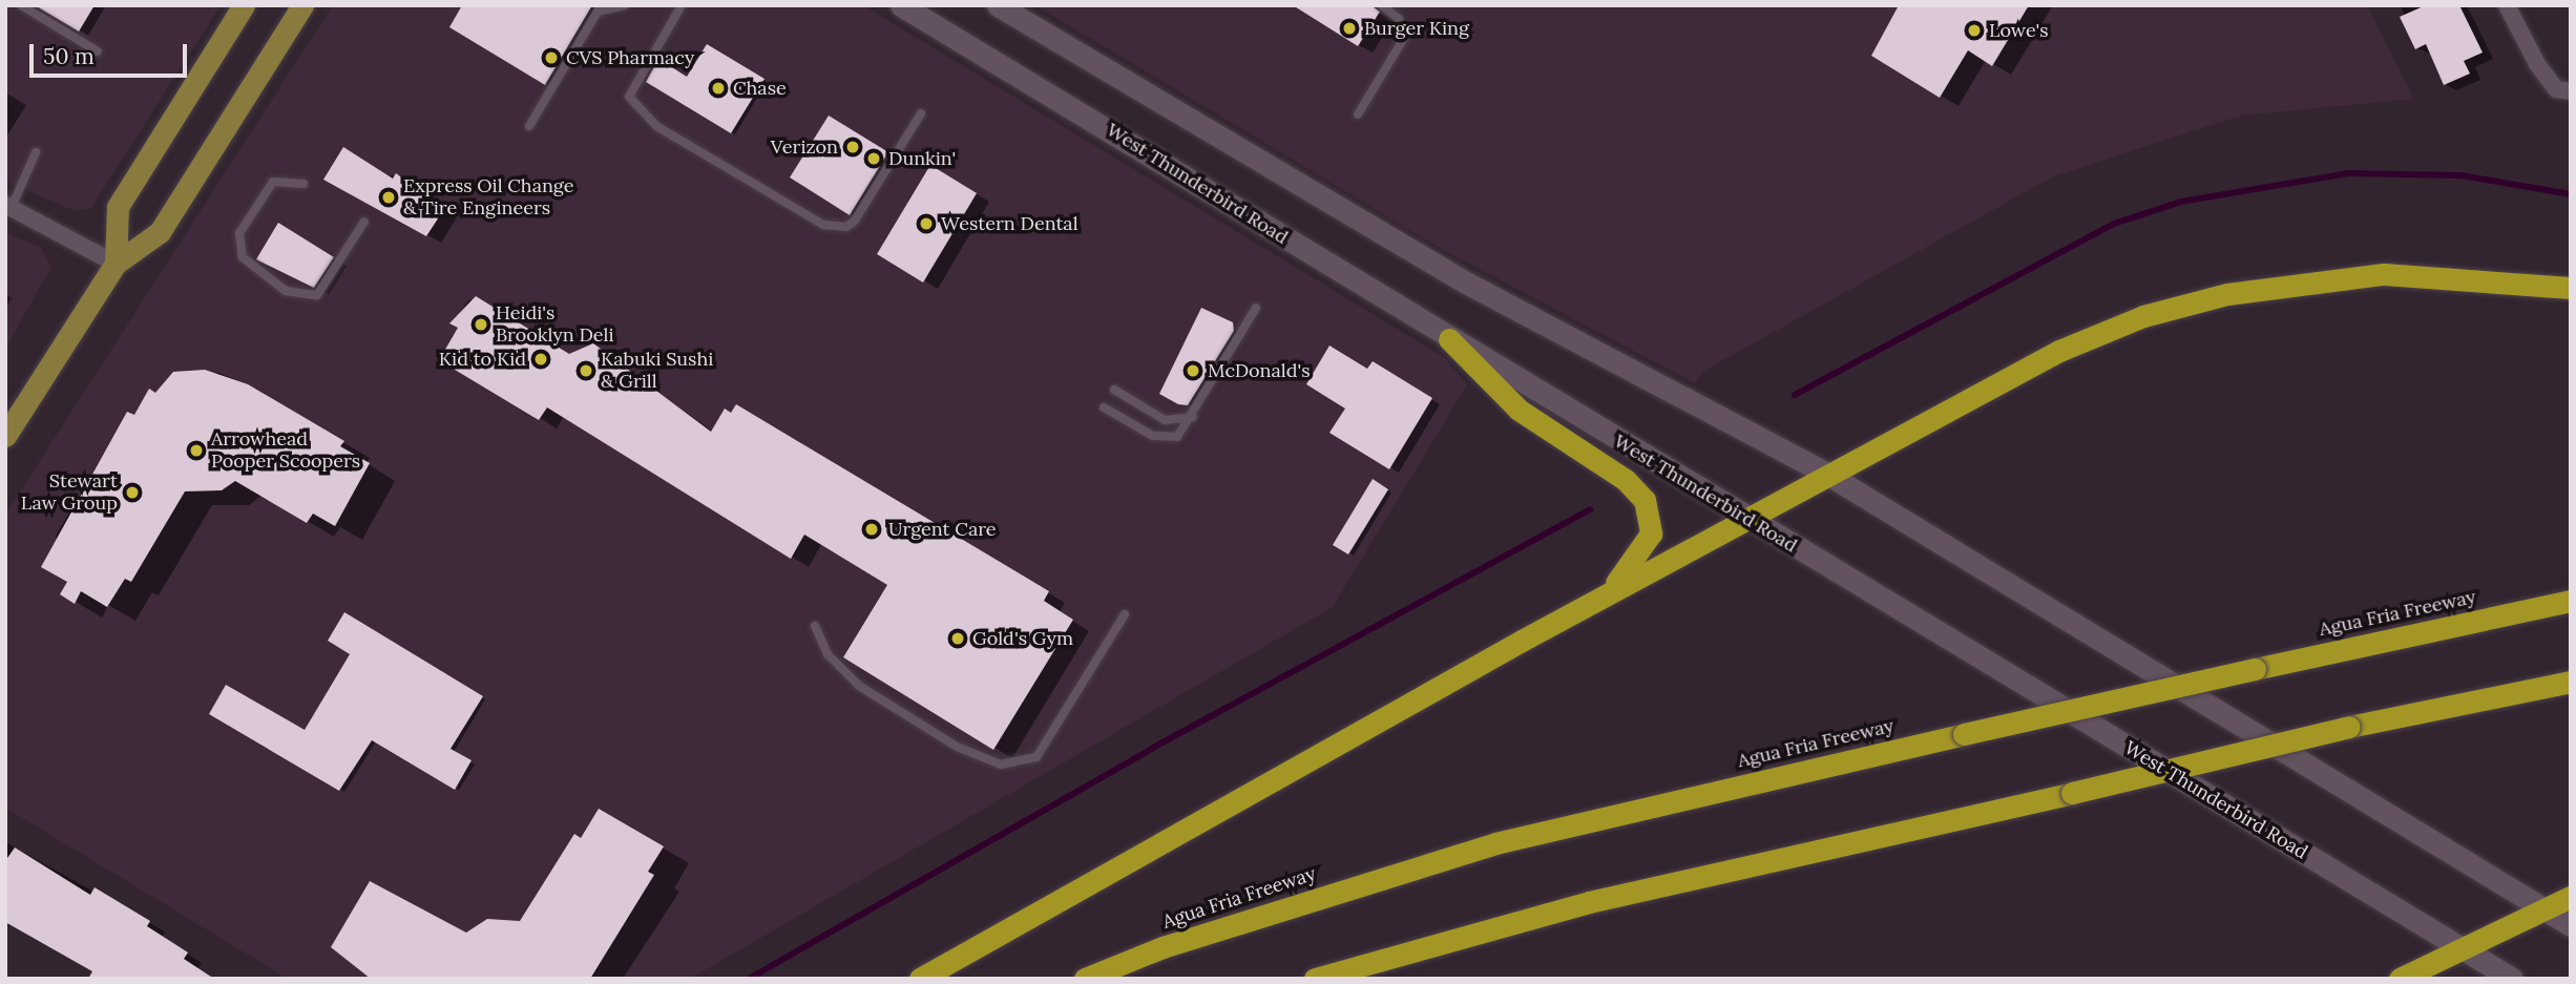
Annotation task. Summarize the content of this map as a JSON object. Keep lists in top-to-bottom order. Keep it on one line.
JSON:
{"streets":{"highway":["Agua Fria Freeway"],"main road":["West Thunderbird Road"]},"places":["Burger King","Lowe's","CVS Pharmacy","Chase","Verizon","Dunkin'","Express Oil Change & Tire Engineers","Western Dental","Heidi's Brooklyn Deli","Kid to Kid","Kabuki Sushi & Grill","McDonald's","Arrowhead Pooper Scoopers","Stewart Law Group","Urgent Care","Gold's Gym"],"scale_bar":"50 m"}
